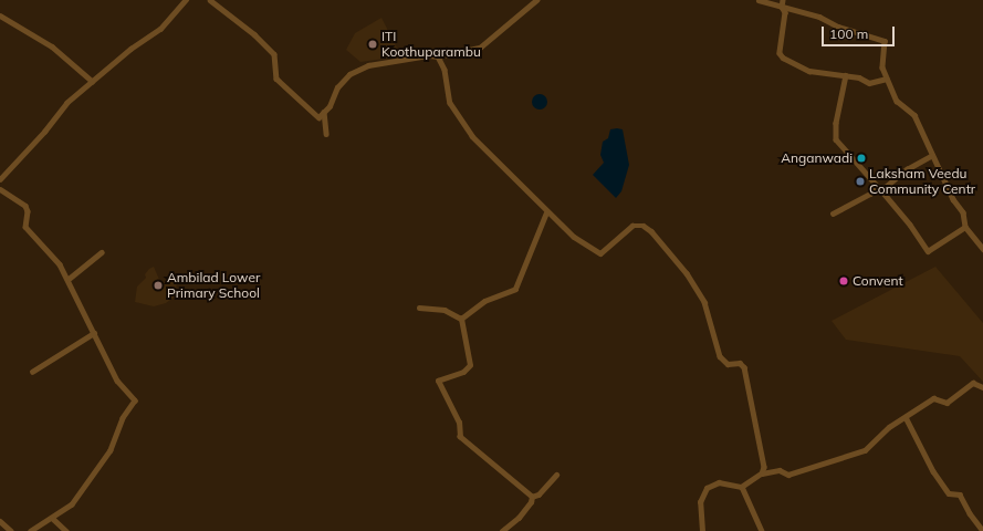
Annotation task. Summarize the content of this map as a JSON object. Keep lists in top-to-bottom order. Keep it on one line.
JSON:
{"places":["ITI Koothuparambu","Anganwadi","Laksham Veedu Community Centr","Convent","Ambilad Lower Primary School"],"scale_bar":"100 m"}
